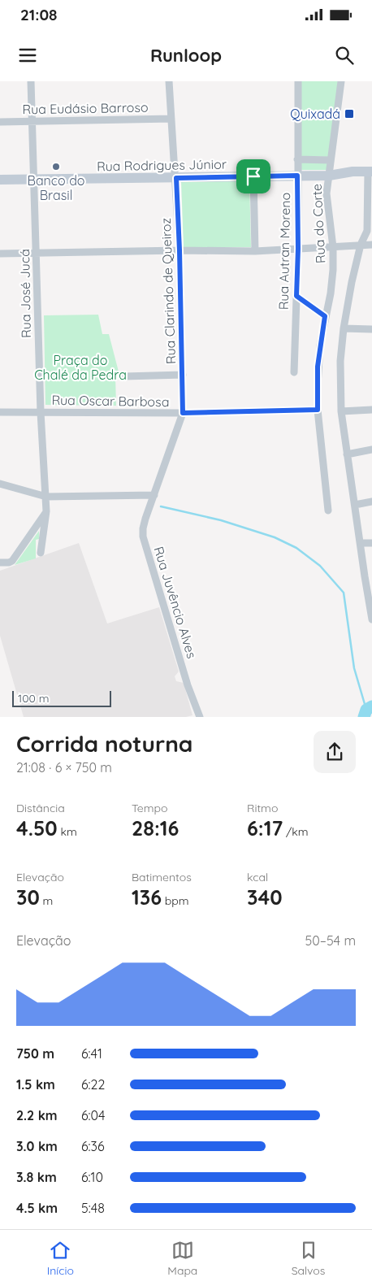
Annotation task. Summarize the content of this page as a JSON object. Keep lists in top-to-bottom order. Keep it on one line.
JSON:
{"streets":{"main road":["Rua Rodrigues Júnior"],"street":["Rua Eudásio Barroso","Rua do Corte","Rua Autran Moreno","Rua Clarindo de Queiroz","Rua José Jucá","Rua Oscar Barbosa","Rua Juvêncio Alves"]},"crossings":[["Rua Eudásio Barroso","Rua Clarindo de Queiroz"],["Rua Eudásio Barroso","Rua José Jucá"],["Rua Rodrigues Júnior","Rua do Corte"],["Rua Rodrigues Júnior","Rua Autran Moreno"],["Rua Rodrigues Júnior","Rua Clarindo de Queiroz"],["Rua Rodrigues Júnior","Rua José Jucá"],["Rua do Corte","Rua Oscar Barbosa"],["Rua Clarindo de Queiroz","Rua Oscar Barbosa"],["Rua Clarindo de Queiroz","Rua Juvêncio Alves"],["Rua José Jucá","Rua Oscar Barbosa"]],"parks":["Praça do Chalé da Pedra"],"places":{"transit":["Quixadá"],"other":["Banco do Brasil"]},"scale_bar":"100 m","page":{"status":"21:08","header":"Runloop","scale":"100 m","heading":["Corrida noturna","21:08 · 6 × 750 m"],"stats":[["Distância","4.50 km"],["Tempo","28:16"],["Ritmo","6:17 /km"],["Elevação","30 m"],["Batimentos","136 bpm"],["kcal","340"]],"chart":["Elevação","50–54 m"],"list":[{"name":"750 m","note":"6:41"},{"name":"1.5 km","note":"6:22"},{"name":"2.2 km","note":"6:04"},{"name":"3.0 km","note":"6:36"},{"name":"3.8 km","note":"6:10"},{"name":"4.5 km","note":"5:48"}],"tabs":["Início","Mapa","Salvos"]}}
